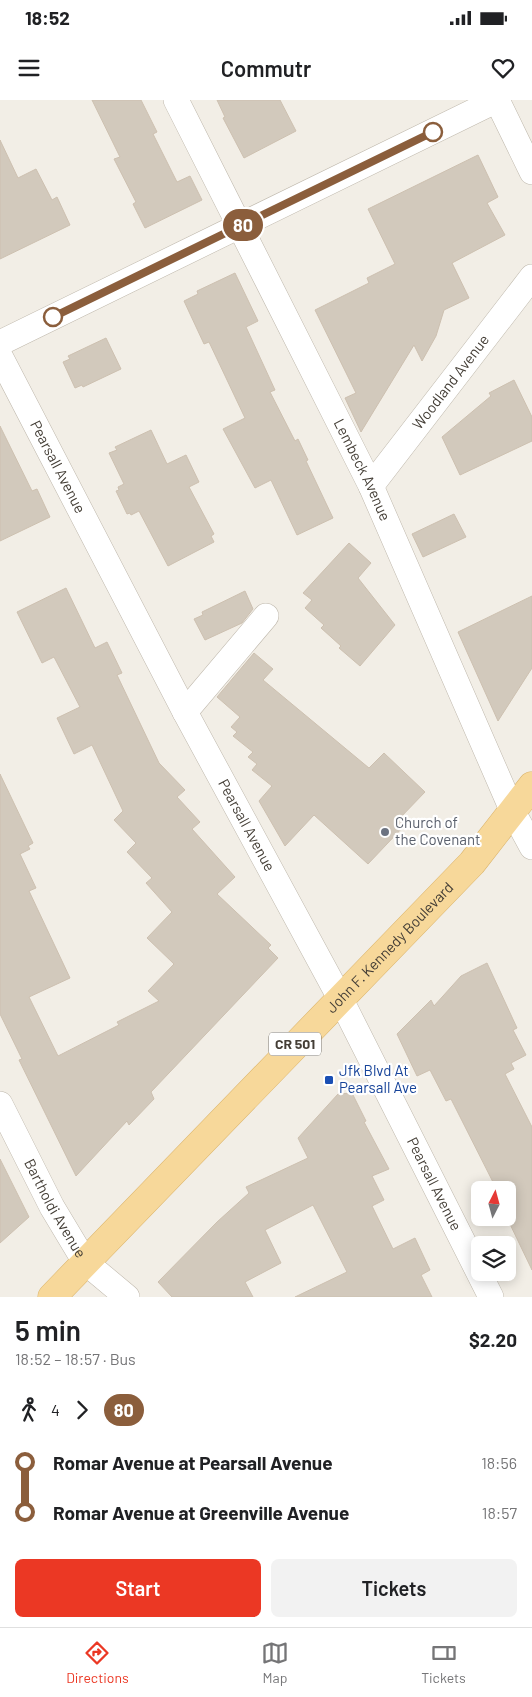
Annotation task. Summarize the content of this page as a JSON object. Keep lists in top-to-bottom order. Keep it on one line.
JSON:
{"streets":{"main road":["John F. Kennedy Boulevard","CR 501"],"street":["Woodland Avenue","Pearsall Avenue","Lembeck Avenue","Bartholdi Avenue"]},"crossings":[["Woodland Avenue","Lembeck Avenue"],["Pearsall Avenue","John F. Kennedy Boulevard"],["Lembeck Avenue","John F. Kennedy Boulevard"],["John F. Kennedy Boulevard","Bartholdi Avenue"]],"places":{"other":["Church of the Covenant"],"transit":["Jfk Blvd At Pearsall Ave"]},"lines":["bus line 80"],"north":"top","page":{"status":"18:52","header":"Commutr","on_map":"80","heading":["5 min","18:52 – 18:57 · Bus","$2.20"],"legs":["4","80"],"list":[{"name":"Romar Avenue at Pearsall Avenue","value":"18:56"},{"name":"Romar Avenue at Greenville Avenue","value":"18:57"}],"buttons":["Start","Tickets"],"tabs":["Directions","Map","Tickets"]}}
